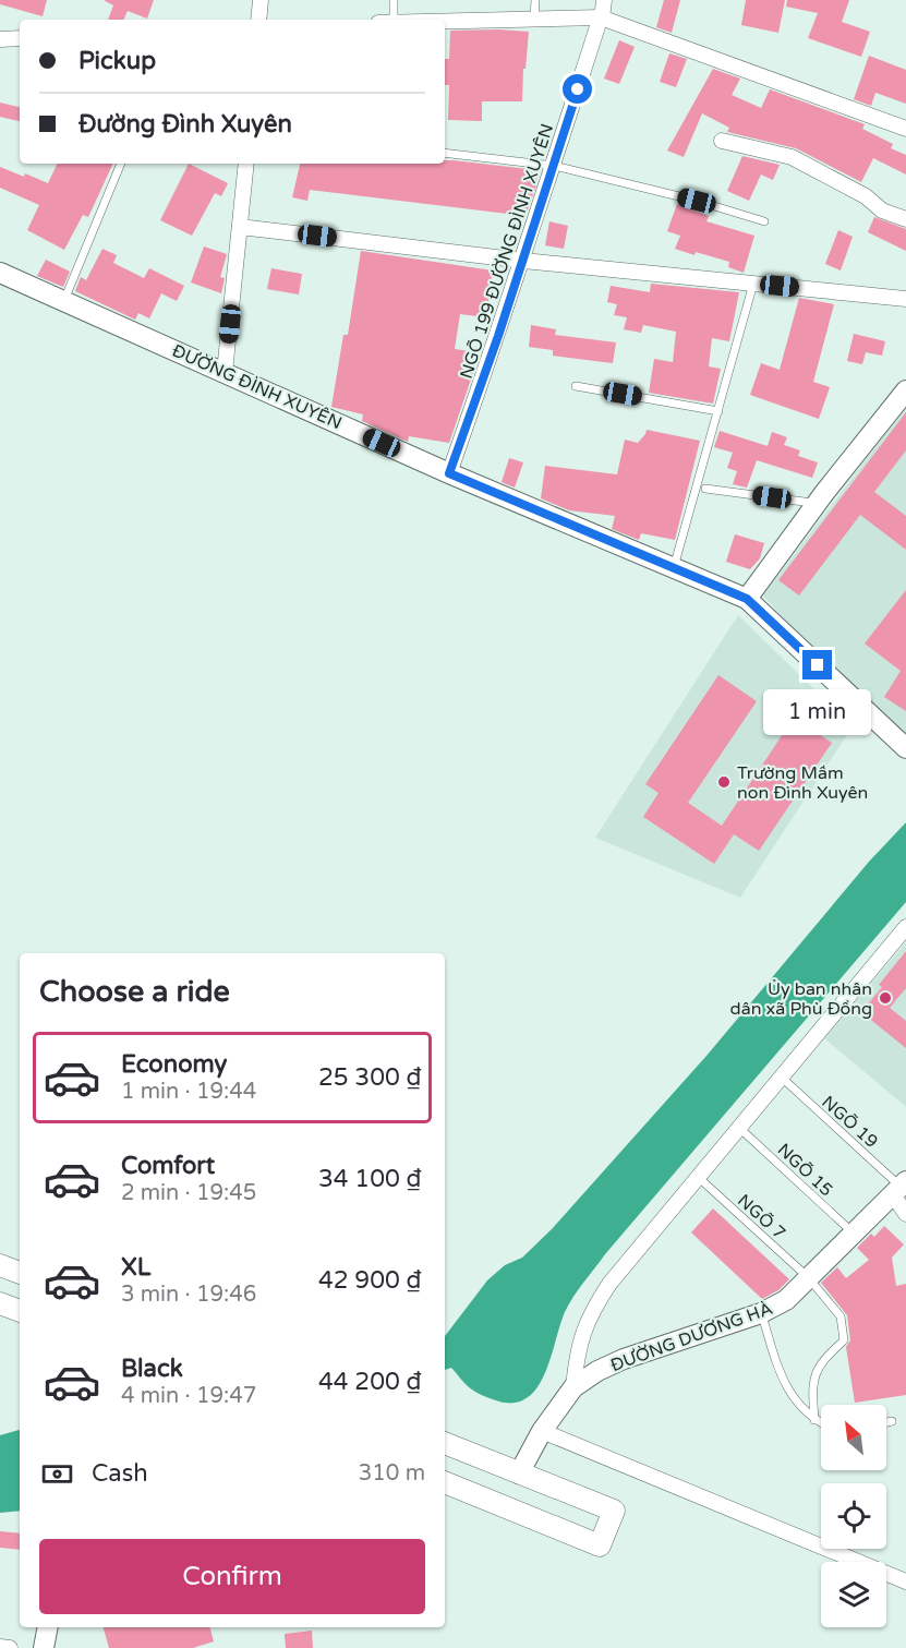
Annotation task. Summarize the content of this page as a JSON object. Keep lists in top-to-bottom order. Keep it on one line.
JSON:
{"streets":{"street":["NGÕ 199 ĐƯỜNG ĐÌNH XUYÊN","ĐƯỜNG ĐÌNH XUYÊN","ĐƯỜNG DƯƠNG HÀ"],"lane":["NGÕ 19","NGÕ 15","NGÕ 7"]},"crossings":[["NGÕ 199 ĐƯỜNG ĐÌNH XUYÊN","ĐƯỜNG ĐÌNH XUYÊN"],["NGÕ 19","ĐƯỜNG DƯƠNG HÀ"],["NGÕ 15","ĐƯỜNG DƯƠNG HÀ"],["NGÕ 7","ĐƯỜNG DƯƠNG HÀ"]],"places":["Trường Mầm non Đình Xuyên","Ủy ban nhân dân xã Phù Đổng"],"north":"top left","page":{"banner":["Pickup","Đường Đình Xuyên"],"bubble":"1 min","heading":"Choose a ride","list":[{"name":"Economy","note":"1 min · 19:44","value":"25 300 ₫"},{"name":"Comfort","note":"2 min · 19:45","value":"34 100 ₫"},{"name":"XL","note":"3 min · 19:46","value":"42 900 ₫"},{"name":"Black","note":"4 min · 19:47","value":"44 200 ₫"}],"pay":["Cash","310 m"],"buttons":"Confirm"}}
